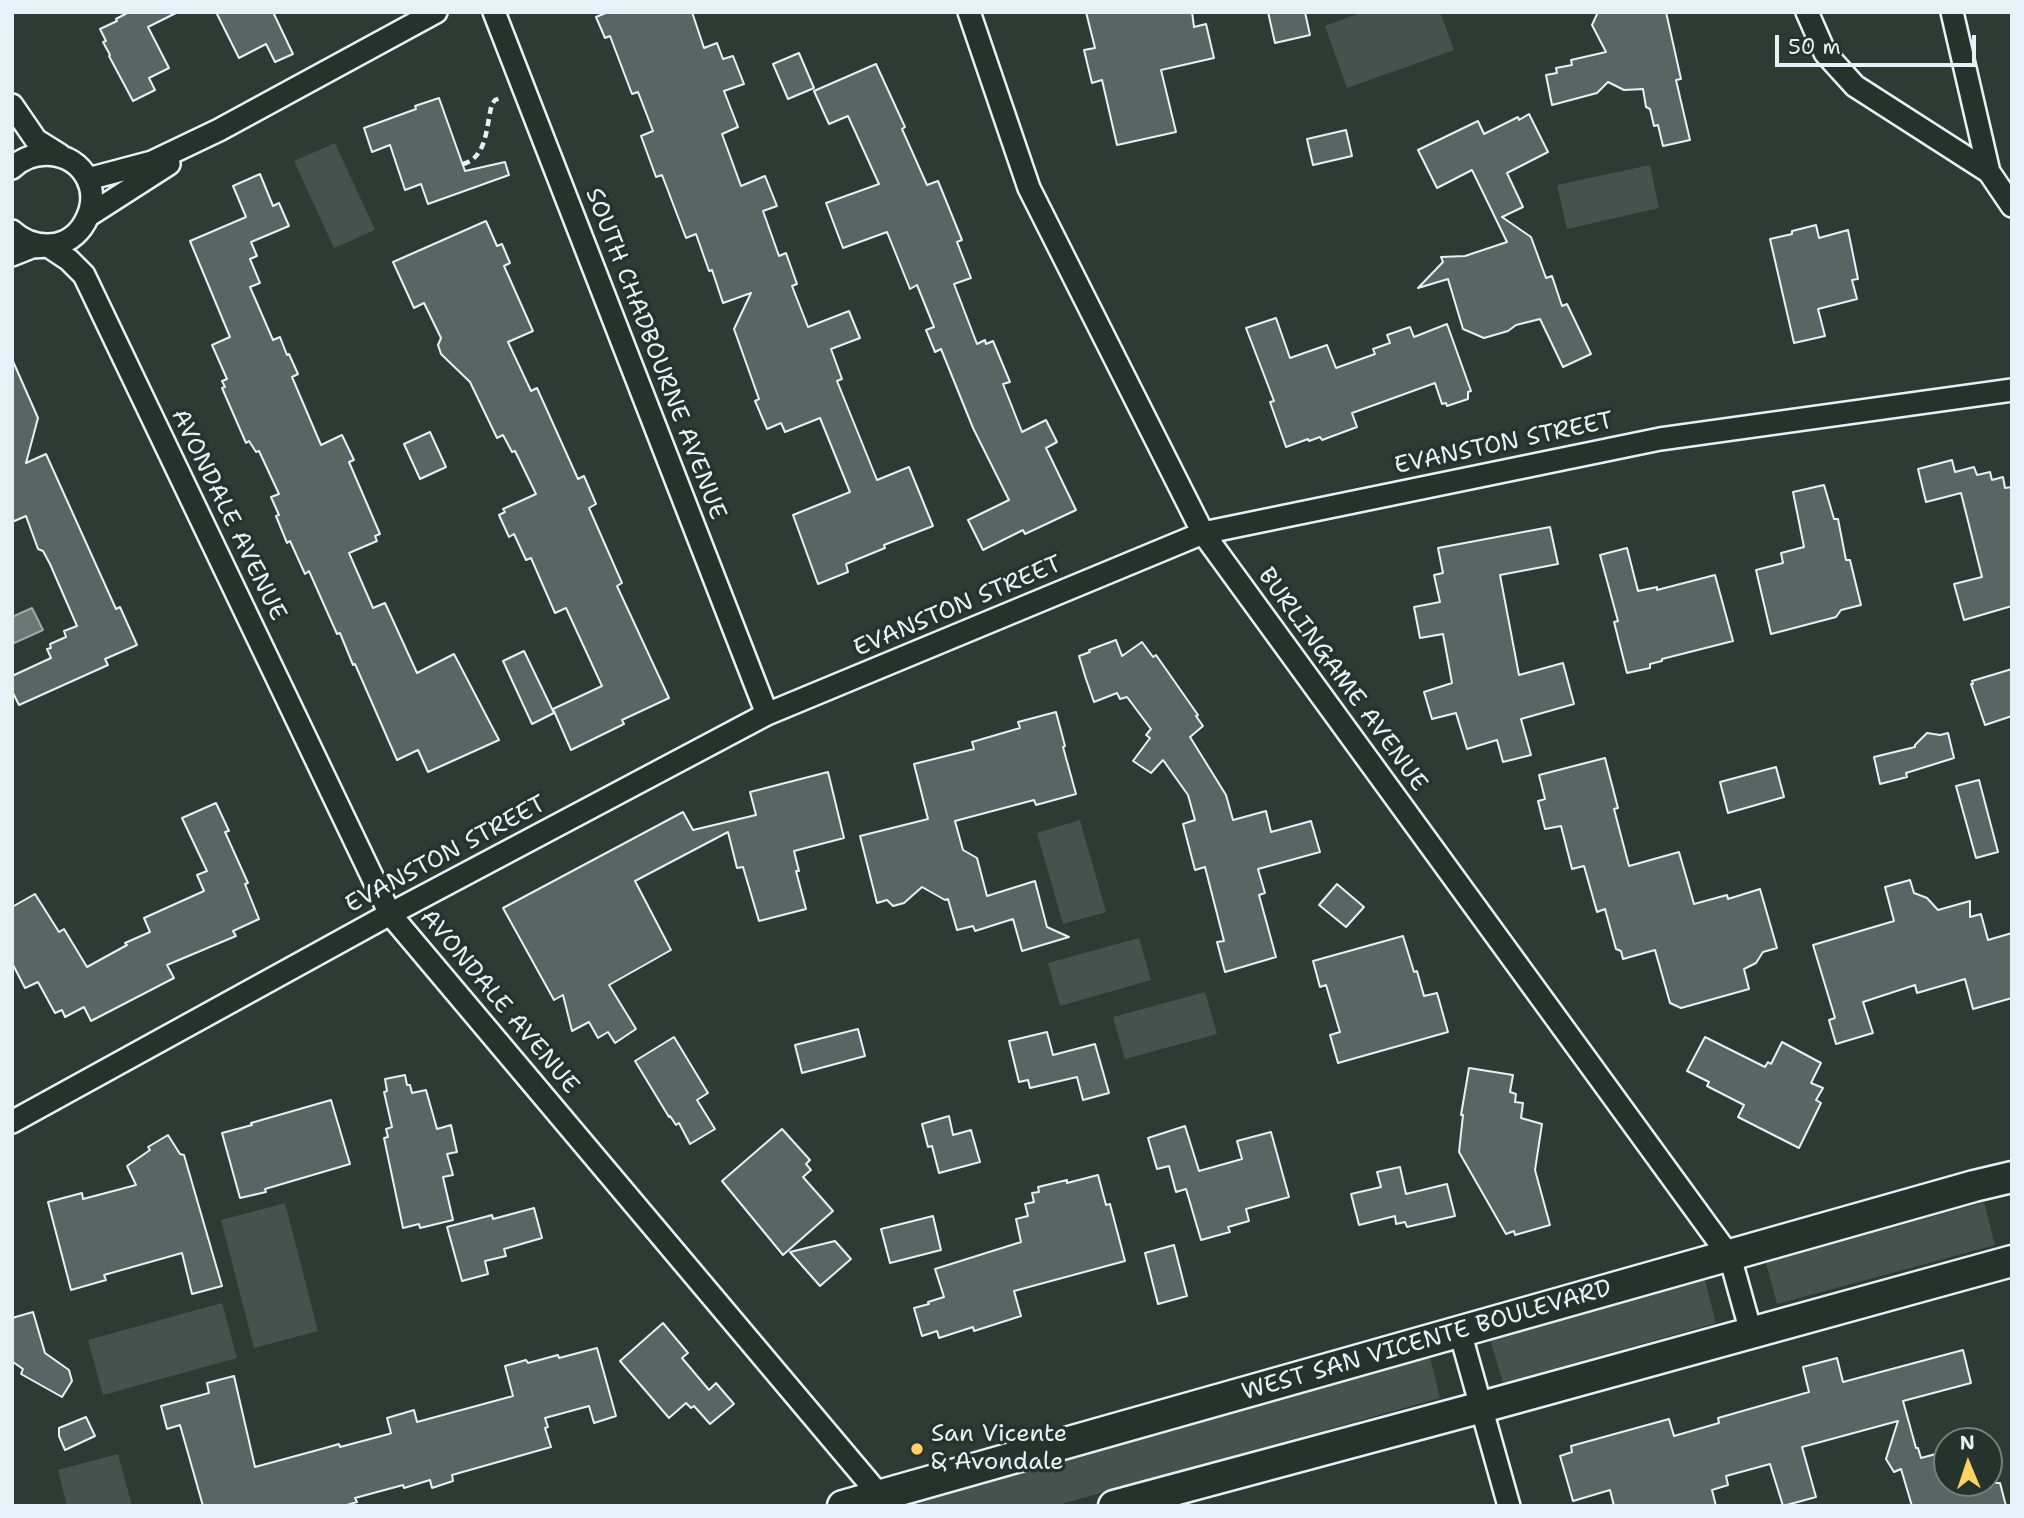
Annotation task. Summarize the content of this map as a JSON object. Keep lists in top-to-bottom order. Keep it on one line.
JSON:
{"streets":{"main road":["WEST SAN VICENTE BOULEVARD"],"street":["SOUTH CHADBOURNE AVENUE","EVANSTON STREET","AVONDALE AVENUE","BURLINGAME AVENUE"]},"crossings":[["SOUTH CHADBOURNE AVENUE","EVANSTON STREET"],["EVANSTON STREET","AVONDALE AVENUE"],["EVANSTON STREET","BURLINGAME AVENUE"],["AVONDALE AVENUE","WEST SAN VICENTE BOULEVARD"],["BURLINGAME AVENUE","WEST SAN VICENTE BOULEVARD"]],"places":["San Vicente & Avondale"],"scale_bar":"50 m","north":"top"}
